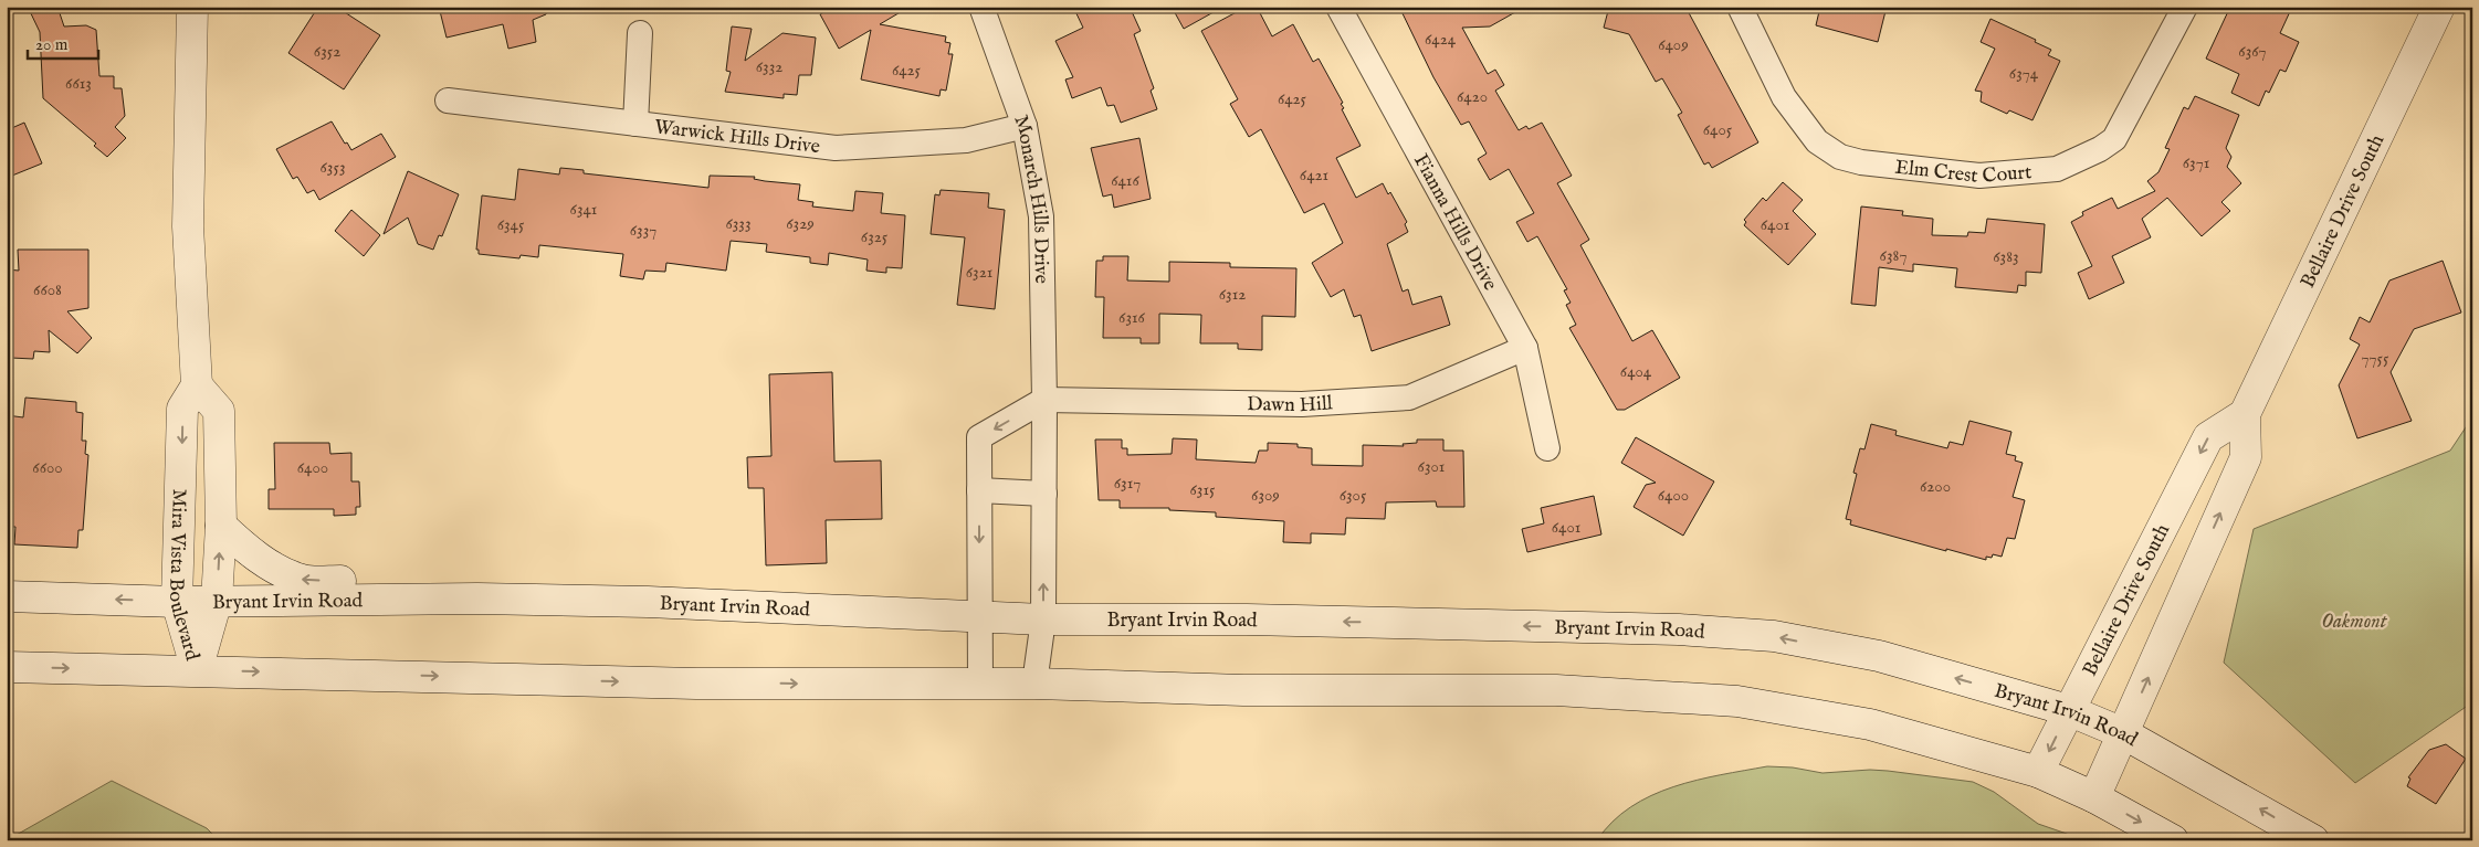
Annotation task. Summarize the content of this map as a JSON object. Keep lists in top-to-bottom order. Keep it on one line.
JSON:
{"streets":{"main road":["Bellaire Drive South","Mira Vista Boulevard","Bryant Irvin Road"],"street":["Warwick Hills Drive","Elm Crest Court","Monarch Hills Drive","Fianna Hills Drive","Dawn Hill"]},"crossings":[["Warwick Hills Drive","Monarch Hills Drive"],["Monarch Hills Drive","Dawn Hill"],["Monarch Hills Drive","Bryant Irvin Road"],["Bellaire Drive South","Bryant Irvin Road"],["Fianna Hills Drive","Dawn Hill"],["Mira Vista Boulevard","Bryant Irvin Road"]],"parks":["Oakmont"],"house_numbers":["6424","6409","6352","6367","6332","6425","6374","6613","6420","6425","6405","6371","6353","6421","6416","6341","6333","6329","6345","6401","6337","6325","6387","6383","6321","6608","6312","6316","7755","6404","6301","6600","6400","6317","6200","6315","6309","6305","6400","6401"],"scale_bar":"20 m"}
